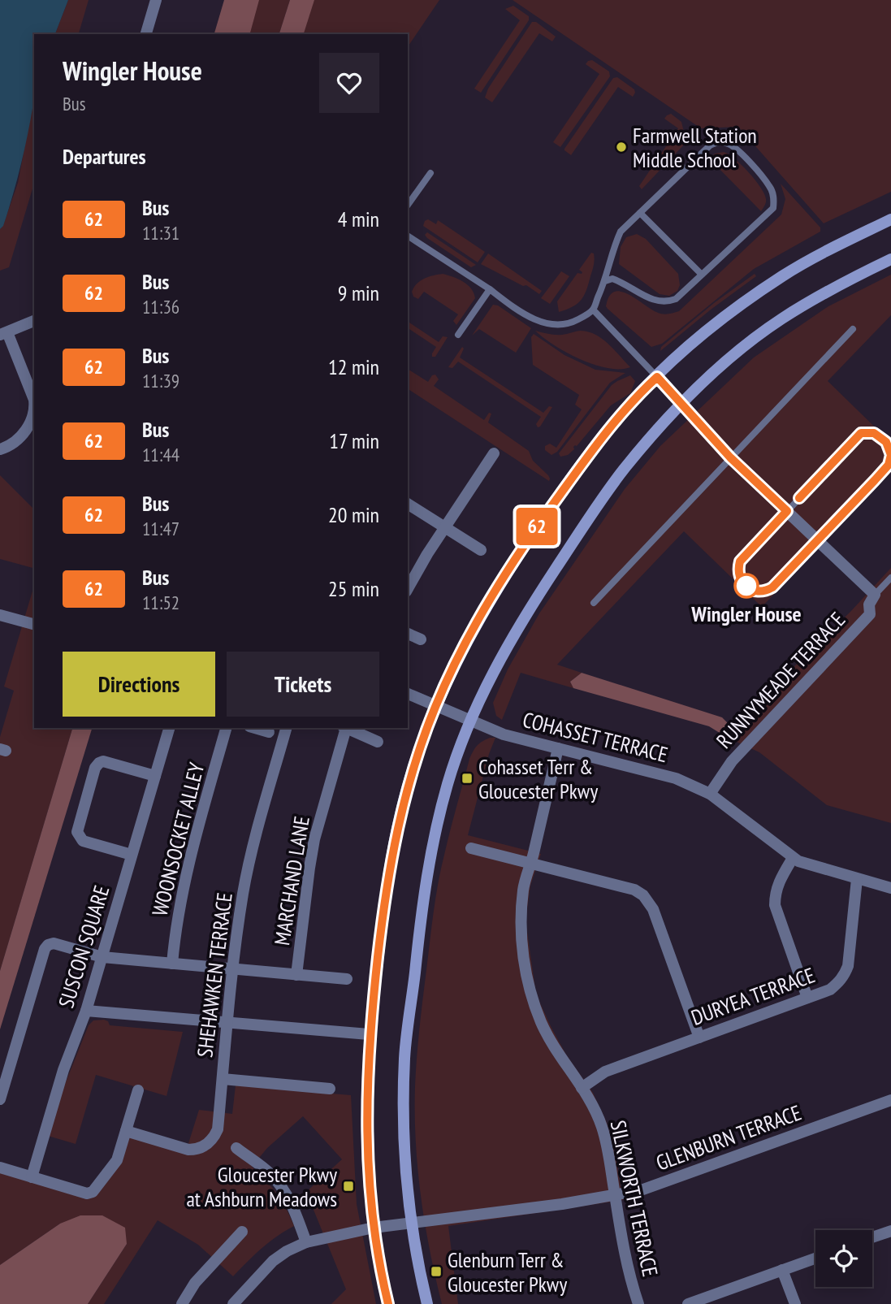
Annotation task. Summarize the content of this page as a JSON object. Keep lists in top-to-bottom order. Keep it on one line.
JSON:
{"streets":{"street":["RUNNYMEADE TERRACE","COHASSET TERRACE","WOONSOCKET ALLEY","MARCHAND LANE","SUSCON SQUARE","SHEHAWKEN TERRACE","DURYEA TERRACE","GLENBURN TERRACE","SILKWORTH TERRACE"]},"crossings":[["RUNNYMEADE TERRACE","COHASSET TERRACE"],["COHASSET TERRACE","DURYEA TERRACE"],["COHASSET TERRACE","SILKWORTH TERRACE"],["WOONSOCKET ALLEY","MARCHAND LANE"],["MARCHAND LANE","SUSCON SQUARE"],["MARCHAND LANE","SHEHAWKEN TERRACE"],["DURYEA TERRACE","SILKWORTH TERRACE"],["GLENBURN TERRACE","SILKWORTH TERRACE"]],"places":{"other":["Farmwell Station Middle School","Wingler House"],"transit":["Cohasset Terr & Gloucester Pkwy","Gloucester Pkwy at Ashburn Meadows","Glenburn Terr & Gloucester Pkwy"]},"lines":["bus line 62"],"page":{"on_map":"62","heading":[["Wingler House","Bus"],"Departures"],"list":[{"mark":"62","name":"Bus","note":"11:31","value":"4 min"},{"mark":"62","name":"Bus","note":"11:36","value":"9 min"},{"mark":"62","name":"Bus","note":"11:39","value":"12 min"},{"mark":"62","name":"Bus","note":"11:44","value":"17 min"},{"mark":"62","name":"Bus","note":"11:47","value":"20 min"},{"mark":"62","name":"Bus","note":"11:52","value":"25 min"}],"buttons":["Directions","Tickets"]}}
